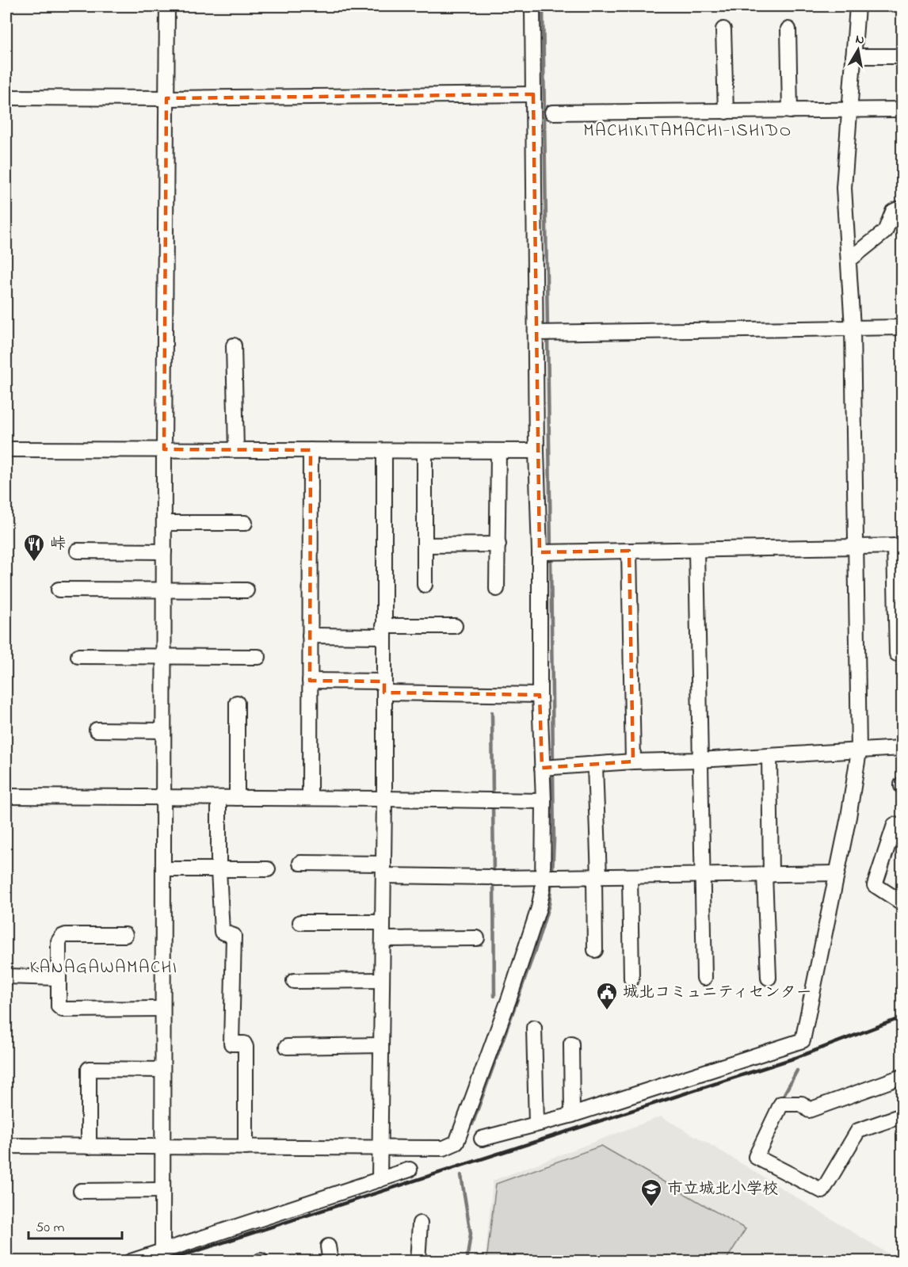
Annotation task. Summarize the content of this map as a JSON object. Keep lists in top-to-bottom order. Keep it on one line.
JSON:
{"districts":["MACHIKITAMACHI-ISHIDO","KANAGAWAMACHI"],"places":{"restaurant":["峠"],"public building":["城北コミュニティセンター"],"school or university":["市立城北小学校"]},"scale_bar":"50 m","north":"top"}
